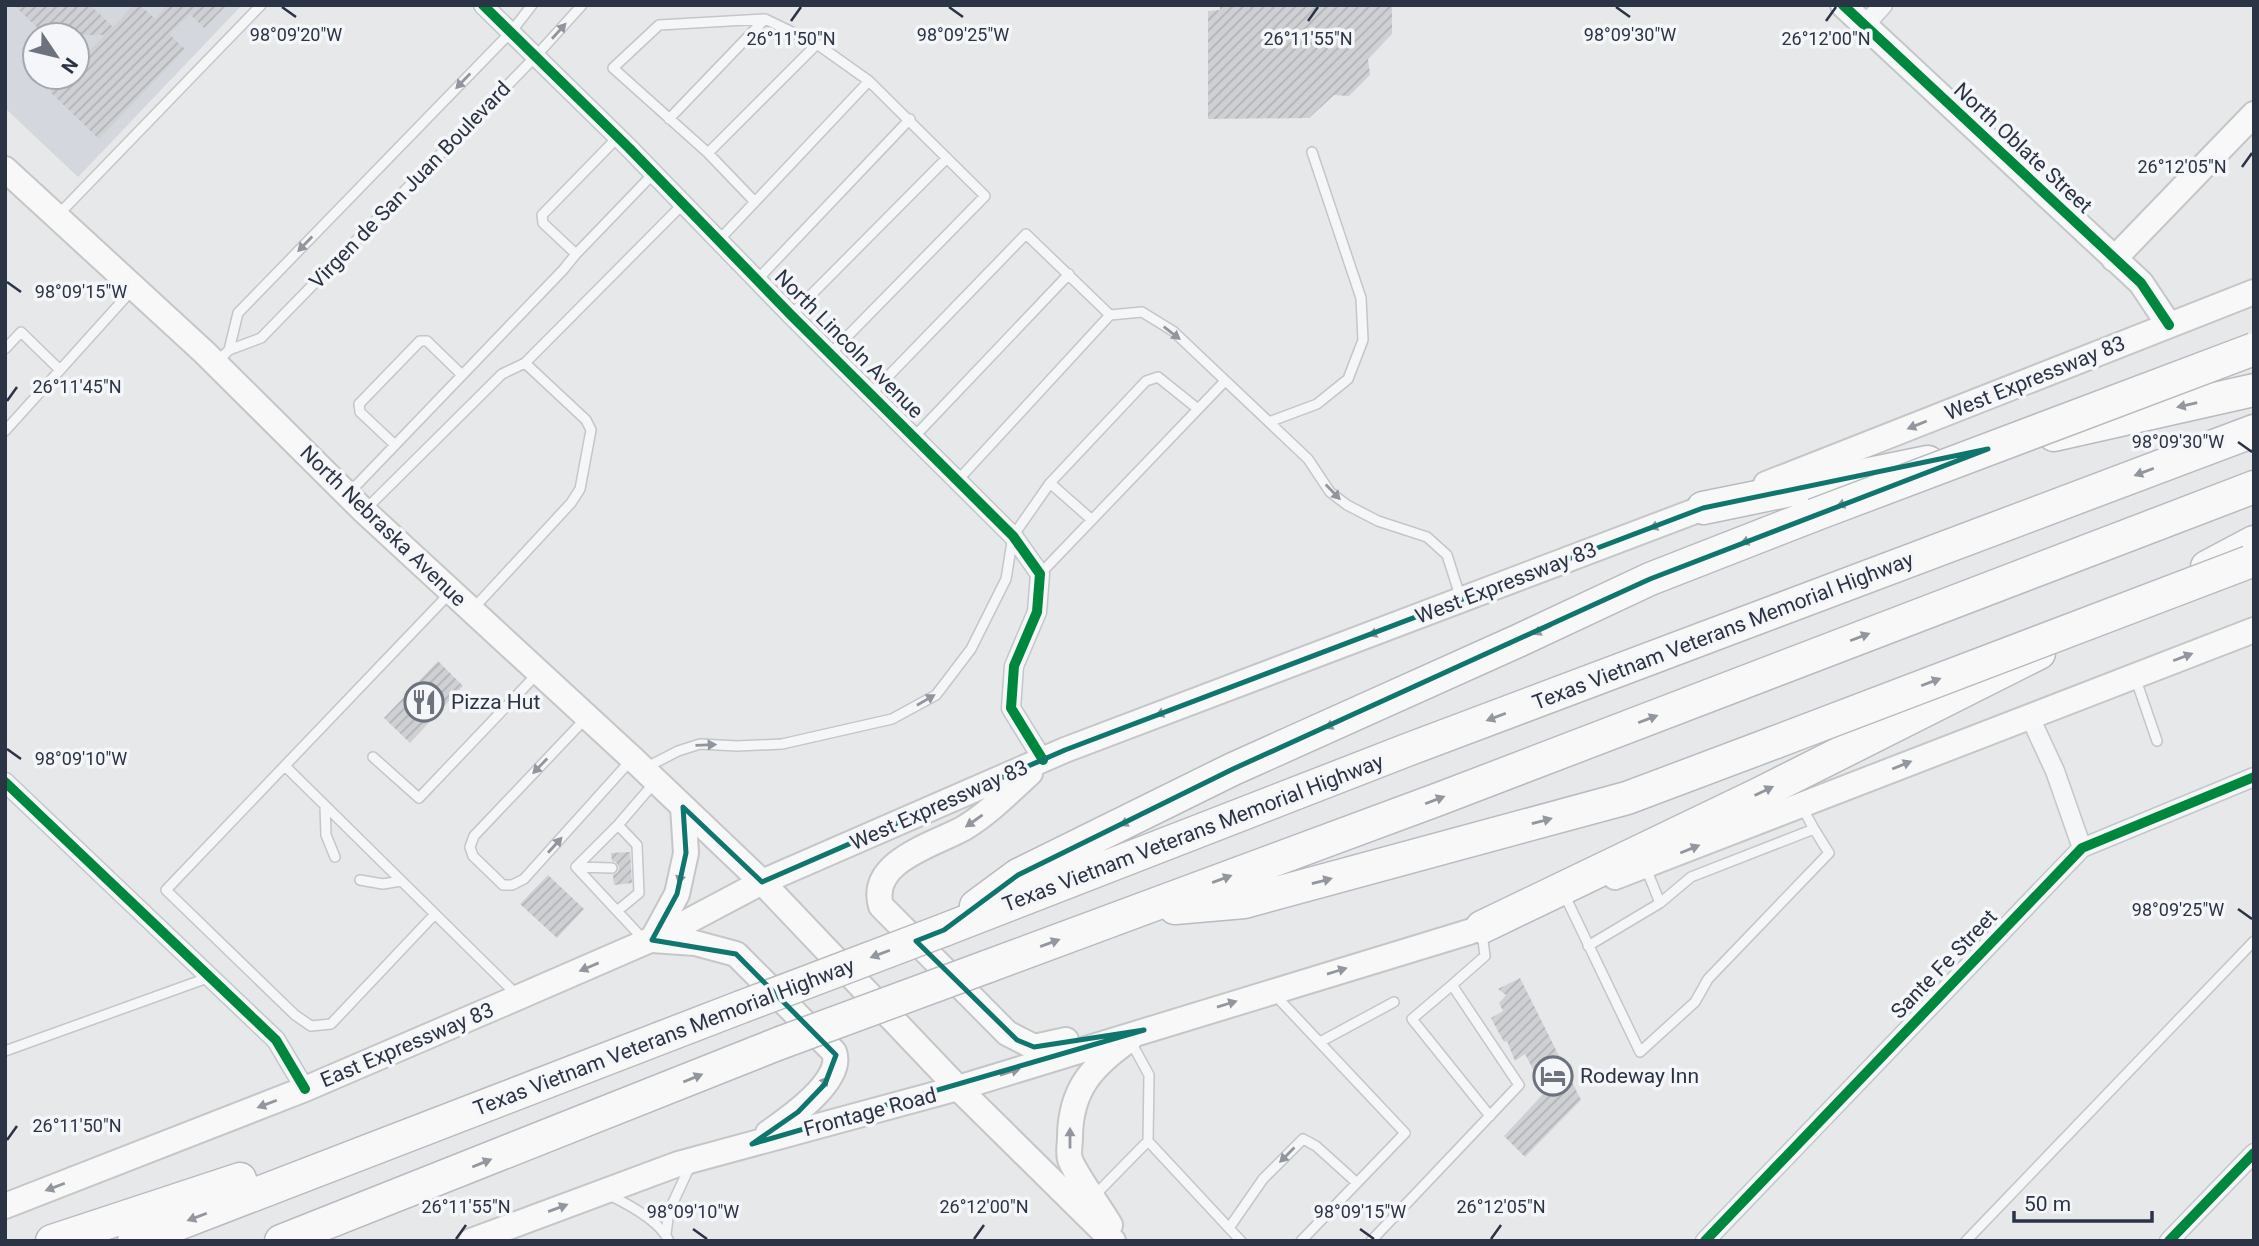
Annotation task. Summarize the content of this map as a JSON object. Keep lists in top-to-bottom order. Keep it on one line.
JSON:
{"streets":{"highway":["Texas Vietnam Veterans Memorial Highway"],"main road":["North Oblate Street","West Expressway 83","North Nebraska Avenue","East Expressway 83","Frontage Road"],"street":["North Lincoln Avenue","Sante Fe Street"],"lane":["Virgen de San Juan Boulevard"]},"crossings":[["North Oblate Street","West Expressway 83"],["Virgen de San Juan Boulevard","North Lincoln Avenue"],["Virgen de San Juan Boulevard","North Nebraska Avenue"],["West Expressway 83","North Nebraska Avenue"],["West Expressway 83","East Expressway 83"],["North Nebraska Avenue","East Expressway 83"],["North Nebraska Avenue","Frontage Road"]],"one_way":["West Expressway 83","East Expressway 83","Frontage Road"],"places":{"restaurant":["Pizza Hut"],"hotel":["Rodeway Inn"]},"scale_bar":"50 m","north":"bottom right","coordinates":["98°09'20\"W","98°09'25\"W","98°09'30\"W","26°11'50\"N","26°11'55\"N","26°12'00\"N","26°12'05\"N","98°09'15\"W","26°11'45\"N","98°09'10\"W"]}
